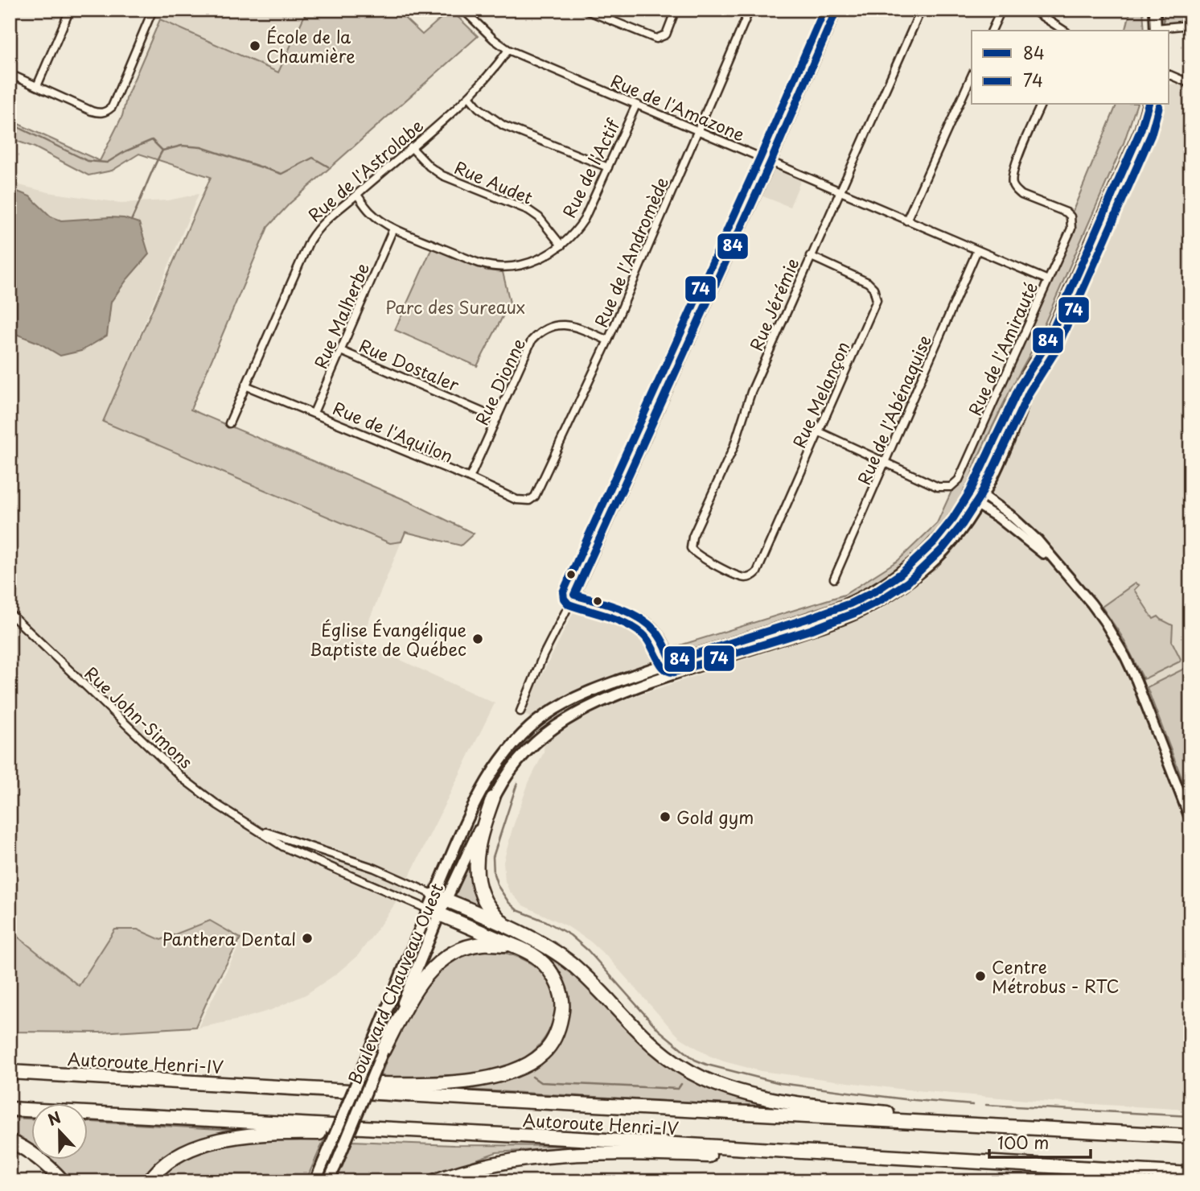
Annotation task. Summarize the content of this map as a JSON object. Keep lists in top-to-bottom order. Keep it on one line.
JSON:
{"streets":{"highway":["Autoroute Henri-IV"],"main road":["Boulevard Chauveau Ouest"],"street":["Rue de l'Amazone","Rue de l'Actif","Rue de l'Astrolabe","Rue Audet","Rue de l'Andromède","Rue Jérémie","Rue Malherbe","Rue de l'Amirauté","Rue Dostaler","Rue Dionne","Rue Melançon","Rue de l'Abénaquise","Rue de l'Aquilon","Rue John-Simons"]},"crossings":[["Rue de l'Amazone","Rue de l'Actif"],["Rue de l'Amazone","Rue de l'Astrolabe"],["Rue de l'Amazone","Rue de l'Andromède"],["Rue de l'Amazone","Rue Jérémie"],["Rue de l'Amazone","Rue de l'Amirauté"],["Rue de l'Amazone","Rue de l'Abénaquise"],["Rue de l'Actif","Rue de l'Astrolabe"],["Rue de l'Actif","Rue Audet"],["Rue de l'Actif","Rue Malherbe"],["Rue de l'Astrolabe","Rue Audet"],["Rue de l'Astrolabe","Rue de l'Aquilon"],["Rue de l'Andromède","Rue Dionne"],["Rue de l'Andromède","Rue de l'Aquilon"],["Rue Jérémie","Rue Melançon"],["Rue Malherbe","Rue Dostaler"],["Rue Malherbe","Rue de l'Aquilon"],["Rue de l'Amirauté","Rue de l'Abénaquise"],["Rue Dostaler","Rue Dionne"],["Rue Dionne","Rue de l'Aquilon"],["Rue John-Simons","Boulevard Chauveau Ouest"]],"parks":["Parc des Sureaux"],"places":["École de la Chaumière","Église Évangélique Baptiste de Québec","Gold gym","Panthera Dental","Centre Métrobus - RTC"],"lines":["transit line 84","transit line 74"],"legend":["84","74"],"scale_bar":"100 m","north":"top"}
